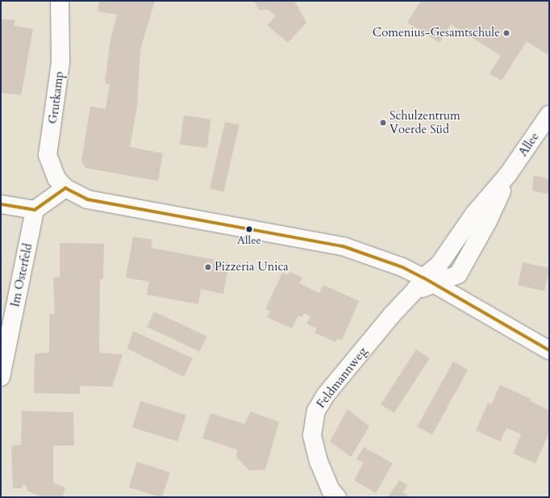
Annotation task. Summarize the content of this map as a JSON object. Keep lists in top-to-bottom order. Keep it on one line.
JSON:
{"streets":{"street":["Grutkamp","Allee","Im Osterfeld","Feldmannweg"]},"crossings":[["Allee","Feldmannweg"]],"places":["Comenius-Gesamtschule","Schulzentrum Voerde Süd","Allee","Pizzeria Unica"]}
